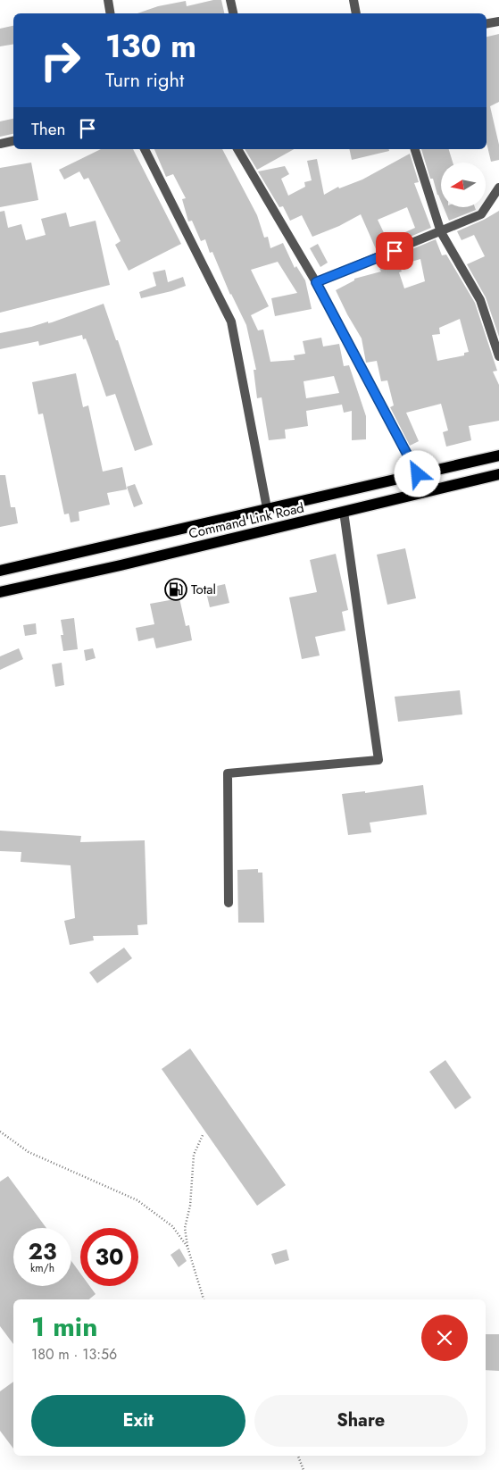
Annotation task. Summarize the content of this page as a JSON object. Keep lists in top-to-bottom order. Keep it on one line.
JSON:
{"streets":{"main road":["Command Link Road"]},"places":{"fuel station":["Total"]},"north":"left","page":{"turn":["130 m","Turn right"],"then":"Then","speed":"23 km/h","limit":"30","heading":["1 min","180 m · 13:56"],"buttons":["Exit","Share"]}}
